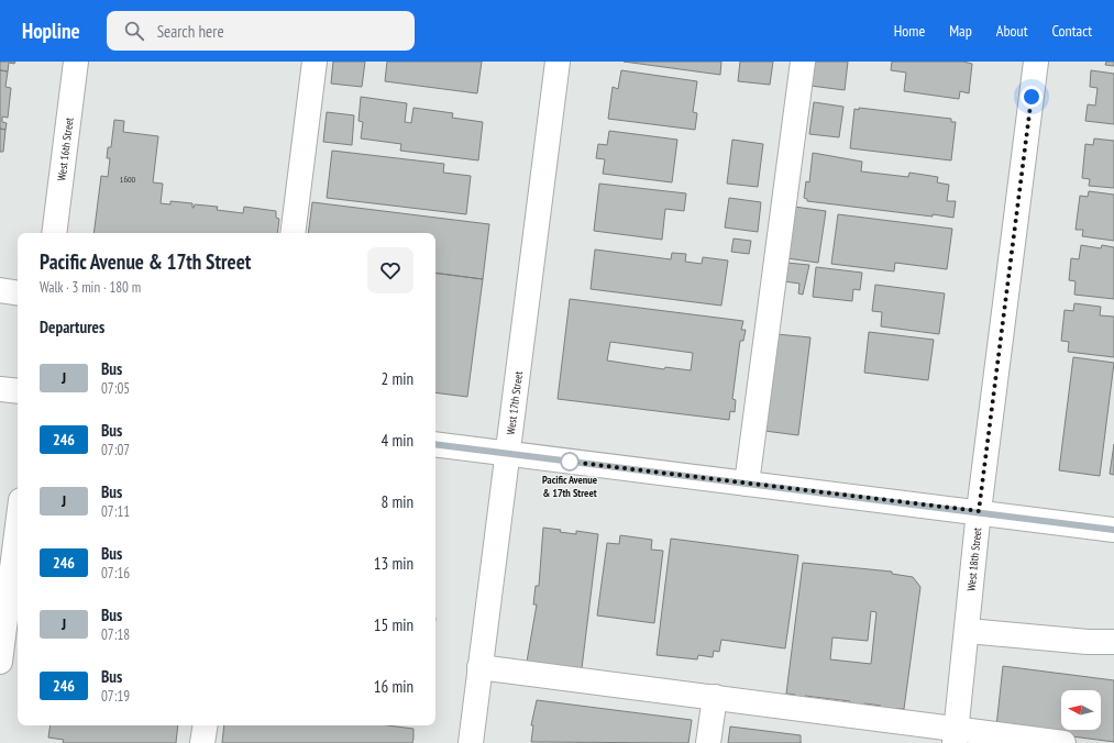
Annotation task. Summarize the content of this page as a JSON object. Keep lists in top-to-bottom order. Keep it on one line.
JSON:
{"streets":{"street":["West 16th Street","West 17th Street","West 18th Street"]},"places":["Pacific Avenue & 17th Street"],"lines":["bus line J"],"house_numbers":["1600"],"north":"left","page":{"header":"Hopline","search":"Search here","nav":["Home","Map","About","Contact"],"heading":[["Pacific Avenue & 17th Street","Walk · 3 min · 180 m"],"Departures"],"list":[{"mark":"J","name":"Bus","note":"07:05","value":"2 min"},{"mark":"246","name":"Bus","note":"07:07","value":"4 min"},{"mark":"J","name":"Bus","note":"07:11","value":"8 min"},{"mark":"246","name":"Bus","note":"07:16","value":"13 min"},{"mark":"J","name":"Bus","note":"07:18","value":"15 min"},{"mark":"246","name":"Bus","note":"07:19","value":"16 min"}]}}
